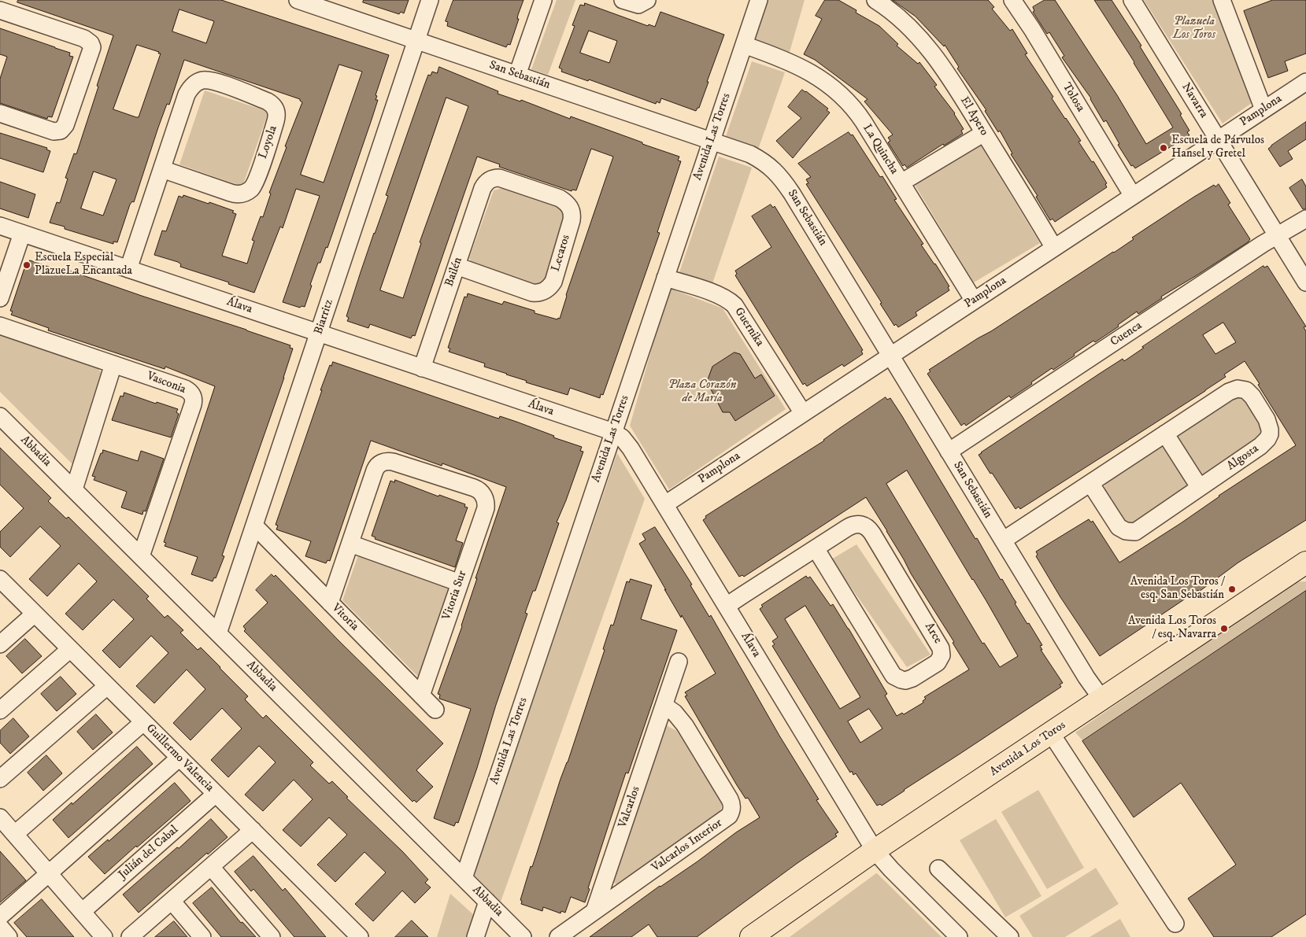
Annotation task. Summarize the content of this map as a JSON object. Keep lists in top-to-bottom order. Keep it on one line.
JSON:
{"streets":{"main road":["Avenida Los Toros"],"street":["San Sebastián","Tolosa","Navarra","Pamplona","El Apero","Avenida Las Torres","Loyola","La Quincha","Lecaros","Bailén","Álava","Biarritz","Guernika","Cuenca","Vasconia","Abbadia","Algosta","Vitoria Sur","Vitoria","Arce","Guillermo Valencia","Valcarlos","Valcarlos Interior","Julián del Cabal"]},"crossings":[["San Sebastián","Pamplona"],["San Sebastián","Avenida Las Torres"],["San Sebastián","Biarritz"],["San Sebastián","Cuenca"],["San Sebastián","Algosta"],["San Sebastián","Avenida Los Toros"],["Tolosa","Pamplona"],["Navarra","Pamplona"],["Navarra","Cuenca"],["Pamplona","El Apero"],["Pamplona","La Quincha"],["Pamplona","Álava"],["Pamplona","Guernika"],["Avenida Las Torres","La Quincha"],["Avenida Las Torres","Álava"],["Avenida Las Torres","Guernika"],["Avenida Las Torres","Abbadia"],["Loyola","Álava"],["Lecaros","Bailén"],["Bailén","Álava"],["Álava","Biarritz"],["Álava","Arce"],["Álava","Avenida Los Toros"],["Biarritz","Abbadia"],["Biarritz","Vitoria"],["Vasconia","Abbadia"],["Vitoria Sur","Vitoria"],["Guillermo Valencia","Julián del Cabal"],["Valcarlos","Valcarlos Interior"]],"parks":["Plazuela Los Toros","Plaza Corazón de María"],"places":["Escuela de Párvulos Hansel y Gretel","Escuela Especial PlazueLa Encantada","Avenida Los Toros / esq. San Sebastián","Avenida Los Toros / esq. Navarra"]}
